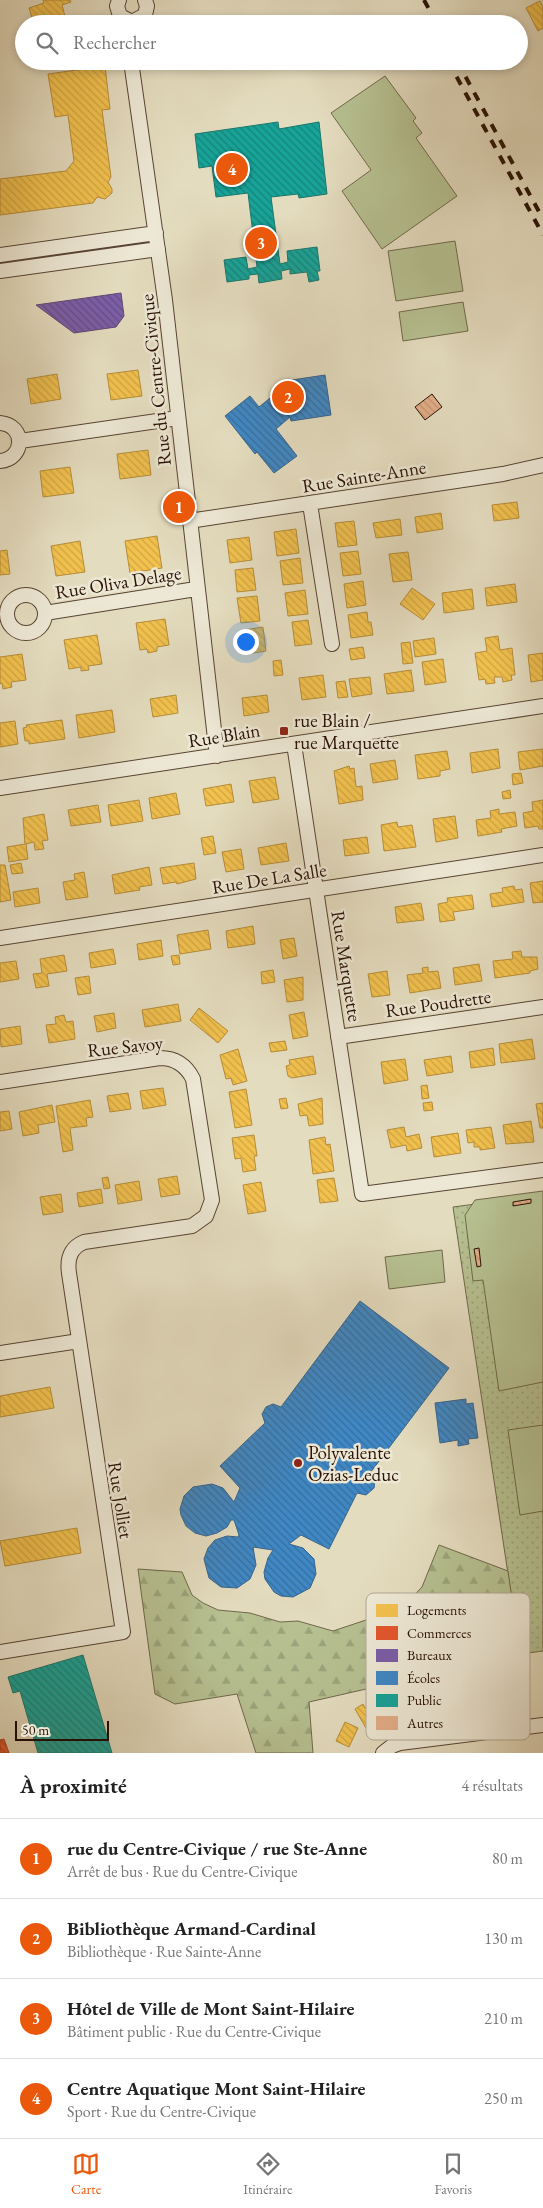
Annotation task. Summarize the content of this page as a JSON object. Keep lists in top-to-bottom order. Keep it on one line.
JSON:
{"streets":{"street":["Rue du Centre-Civique","Rue Sainte-Anne","Rue Oliva Delage","Rue Blain","Rue De La Salle","Rue Marquette","Rue Poudrette","Rue Savoy","Rue Jolliet"]},"crossings":[["Rue du Centre-Civique","Rue Sainte-Anne"],["Rue du Centre-Civique","Rue Oliva Delage"],["Rue du Centre-Civique","Rue Blain"],["Rue Blain","Rue Marquette"],["Rue De La Salle","Rue Marquette"],["Rue Marquette","Rue Poudrette"],["Rue Savoy","Rue Jolliet"]],"places":{"transit":["rue Blain / rue Marquette"],"other":["Polyvalente Ozias-Leduc"]},"legend":["Logements","Commerces","Bureaux","Écoles","Public","Autres"],"scale_bar":"50 m","page":{"search":"Rechercher","pins":["4","3","2","1"],"scale":"50 m","heading":["À proximité","4 résultats"],"list":[{"mark":"1","name":"rue du Centre-Civique / rue Ste-Anne","note":"Arrêt de bus · Rue du Centre-Civique","value":"80 m"},{"mark":"2","name":"Bibliothèque Armand-Cardinal","note":"Bibliothèque · Rue Sainte-Anne","value":"130 m"},{"mark":"3","name":"Hôtel de Ville de Mont Saint-Hilaire","note":"Bâtiment public · Rue du Centre-Civique","value":"210 m"},{"mark":"4","name":"Centre Aquatique Mont Saint-Hilaire","note":"Sport · Rue du Centre-Civique","value":"250 m"}],"nav":["Carte","Itinéraire","Favoris"]}}
